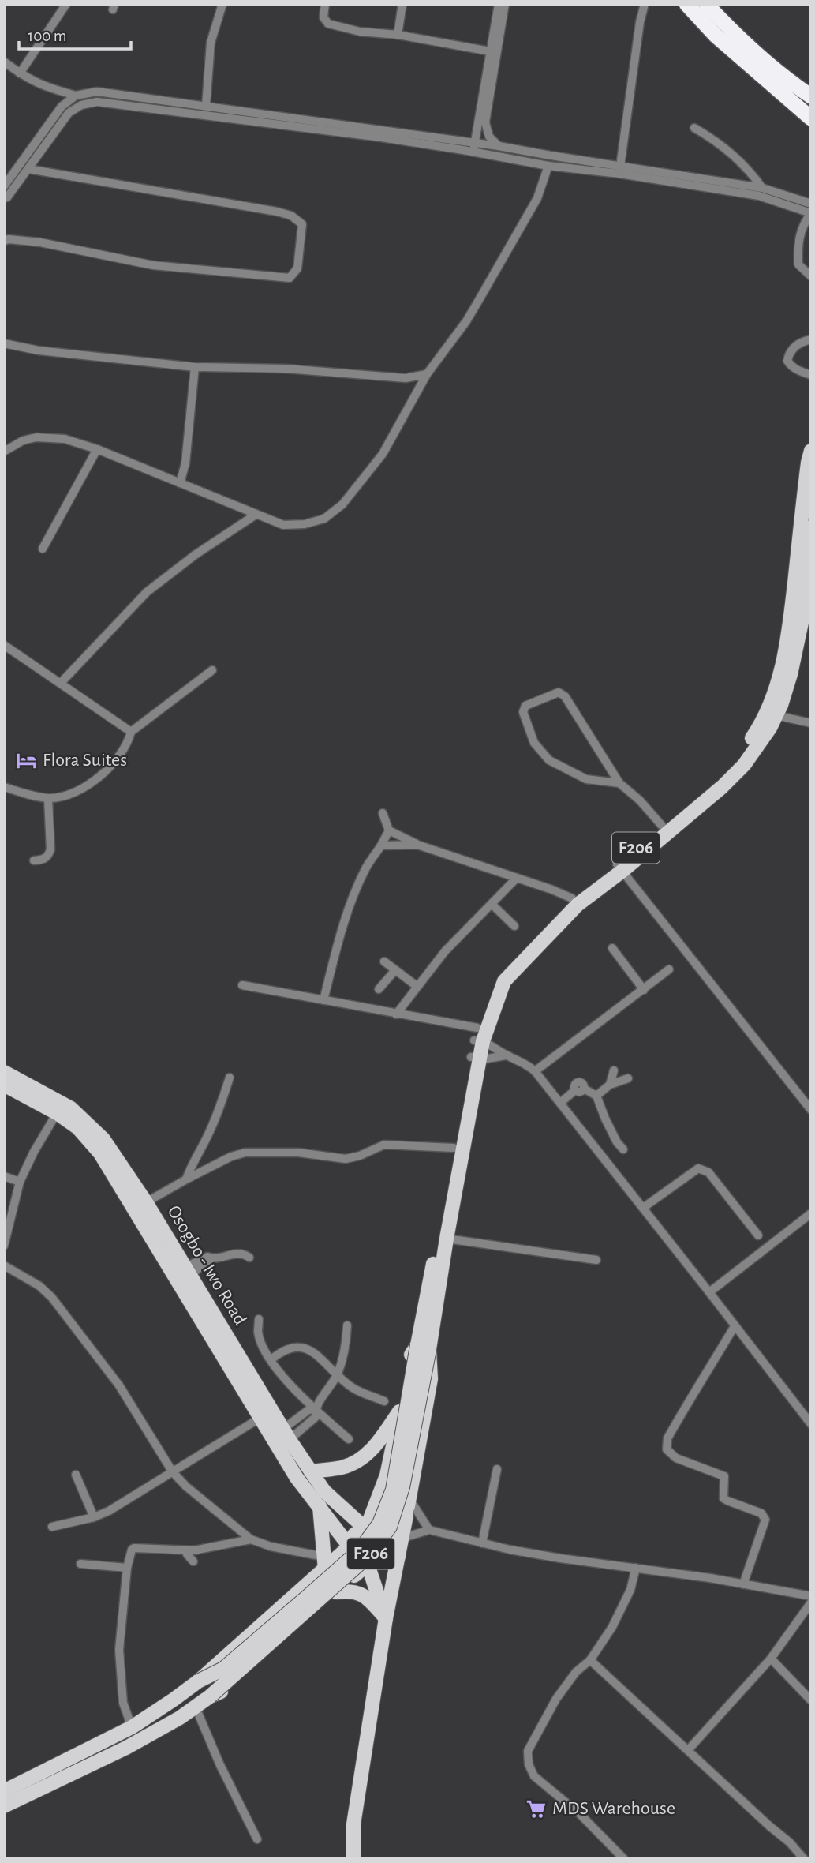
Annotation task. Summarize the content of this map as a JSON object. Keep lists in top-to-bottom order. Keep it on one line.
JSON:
{"streets":{"main road":["F206","Osogbo - Iwo Road"]},"places":{"hotel":["Flora Suites"],"supermarket":["MDS Warehouse"]},"scale_bar":"100 m"}
